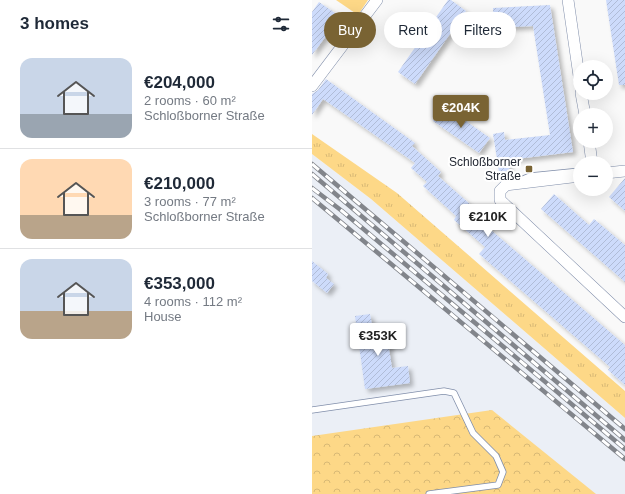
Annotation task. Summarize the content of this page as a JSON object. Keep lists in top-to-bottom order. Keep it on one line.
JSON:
{"places":{"transit":["Schloßborner Straße"]},"page":{"heading":"3 homes","chip":["Buy","Rent","Filters"],"list":[{"name":"€204,000","note":"2 rooms · 60 m² · Schloßborner Straße"},{"name":"€210,000","note":"3 rooms · 77 m² · Schloßborner Straße"},{"name":"€353,000","note":"4 rooms · 112 m² · House"}],"map_buttons":["+","−"],"price":["€204K","€210K","€353K"]}}
